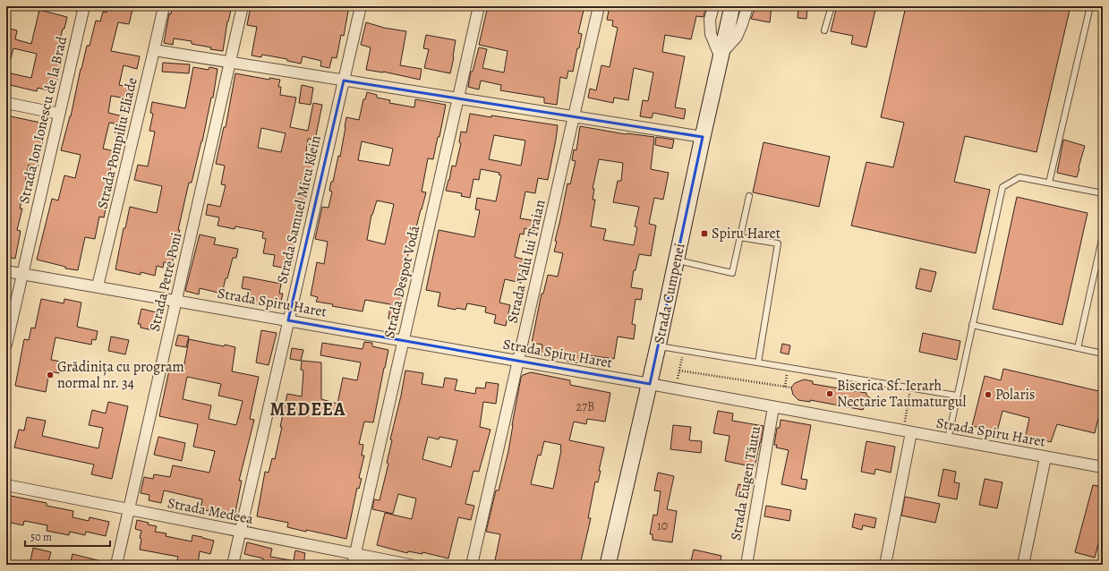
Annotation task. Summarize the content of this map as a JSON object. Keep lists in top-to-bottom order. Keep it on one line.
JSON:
{"streets":{"main road":["Strada Cumpenei"],"street":["Strada Ion Ionescu de la Brad","Strada Pompiliu Eliade","Strada Samuel Micu Klein","Strada Valu lui Traian","Strada Petre Poni","Strada Despot Vodă","Strada Spiru Haret","Strada Eugen Tăutu","Strada Medeea"]},"crossings":[["Strada Ion Ionescu de la Brad","Strada Spiru Haret"],["Strada Pompiliu Eliade","Strada Spiru Haret"],["Strada Samuel Micu Klein","Strada Spiru Haret"],["Strada Samuel Micu Klein","Strada Medeea"],["Strada Valu lui Traian","Strada Spiru Haret"],["Strada Petre Poni","Strada Spiru Haret"],["Strada Petre Poni","Strada Medeea"],["Strada Despot Vodă","Strada Spiru Haret"],["Strada Despot Vodă","Strada Medeea"],["Strada Cumpenei","Strada Spiru Haret"],["Strada Spiru Haret","Strada Eugen Tăutu"]],"districts":["MEDEEA"],"places":{"transit":["Spiru Haret"],"other":["Grădinița cu program normal nr. 34","Biserica Sf. Ierarh Nectarie Taumaturgul","Polaris"]},"house_numbers":["27B","10"],"scale_bar":"50 m"}
